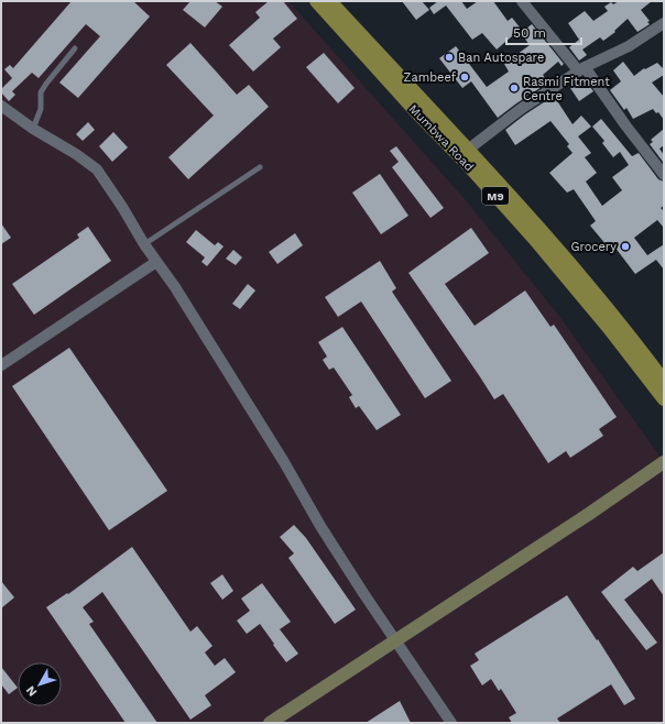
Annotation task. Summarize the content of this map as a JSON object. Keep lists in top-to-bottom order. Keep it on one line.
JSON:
{"streets":{"main road":["Mumbwa Road","M9"]},"places":["Ban Autospare","Zambeef","Rasmi Fitment Centre","Grocery"],"scale_bar":"50 m","north":"bottom left"}
